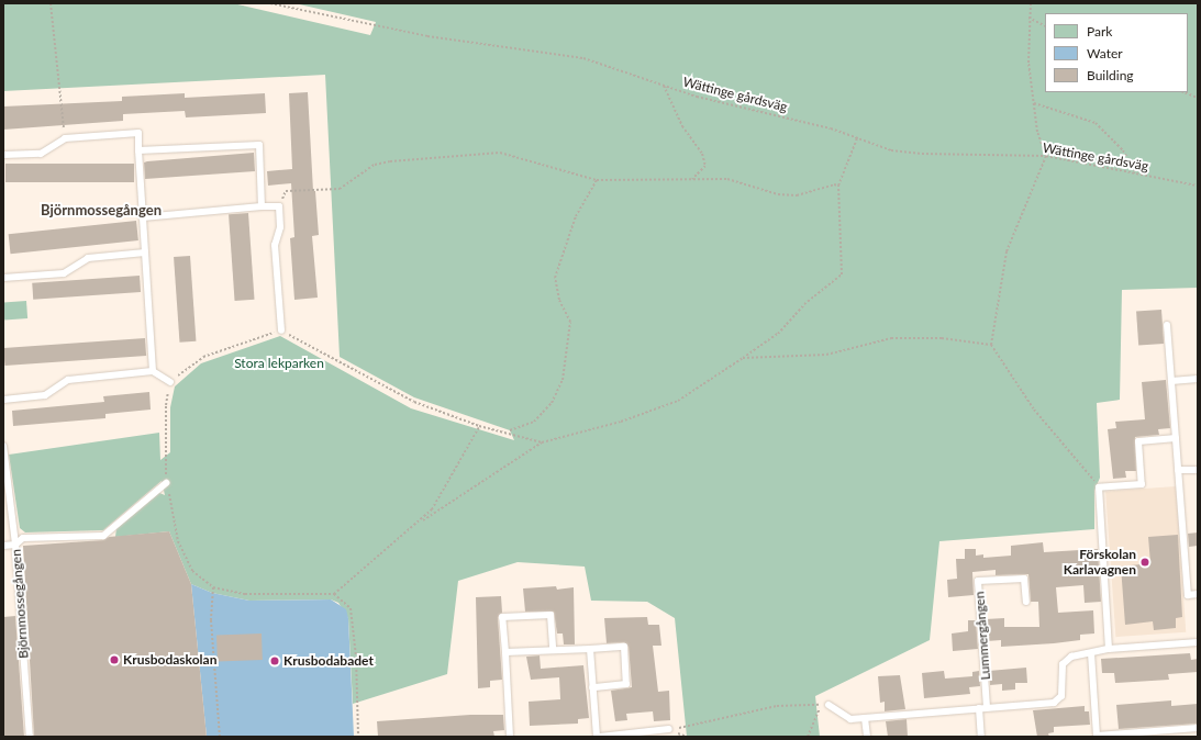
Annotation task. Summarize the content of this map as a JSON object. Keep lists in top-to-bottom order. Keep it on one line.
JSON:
{"streets":{"lane":["Björnmossegången","Lummergången"],"path":["Wättinge gårdsväg"]},"districts":["Björnmossegången"],"parks":["Stora lekparken"],"places":["Förskolan Karlavagnen","Krusbodaskolan","Krusbodabadet"],"legend":["Park","Water","Building"]}
